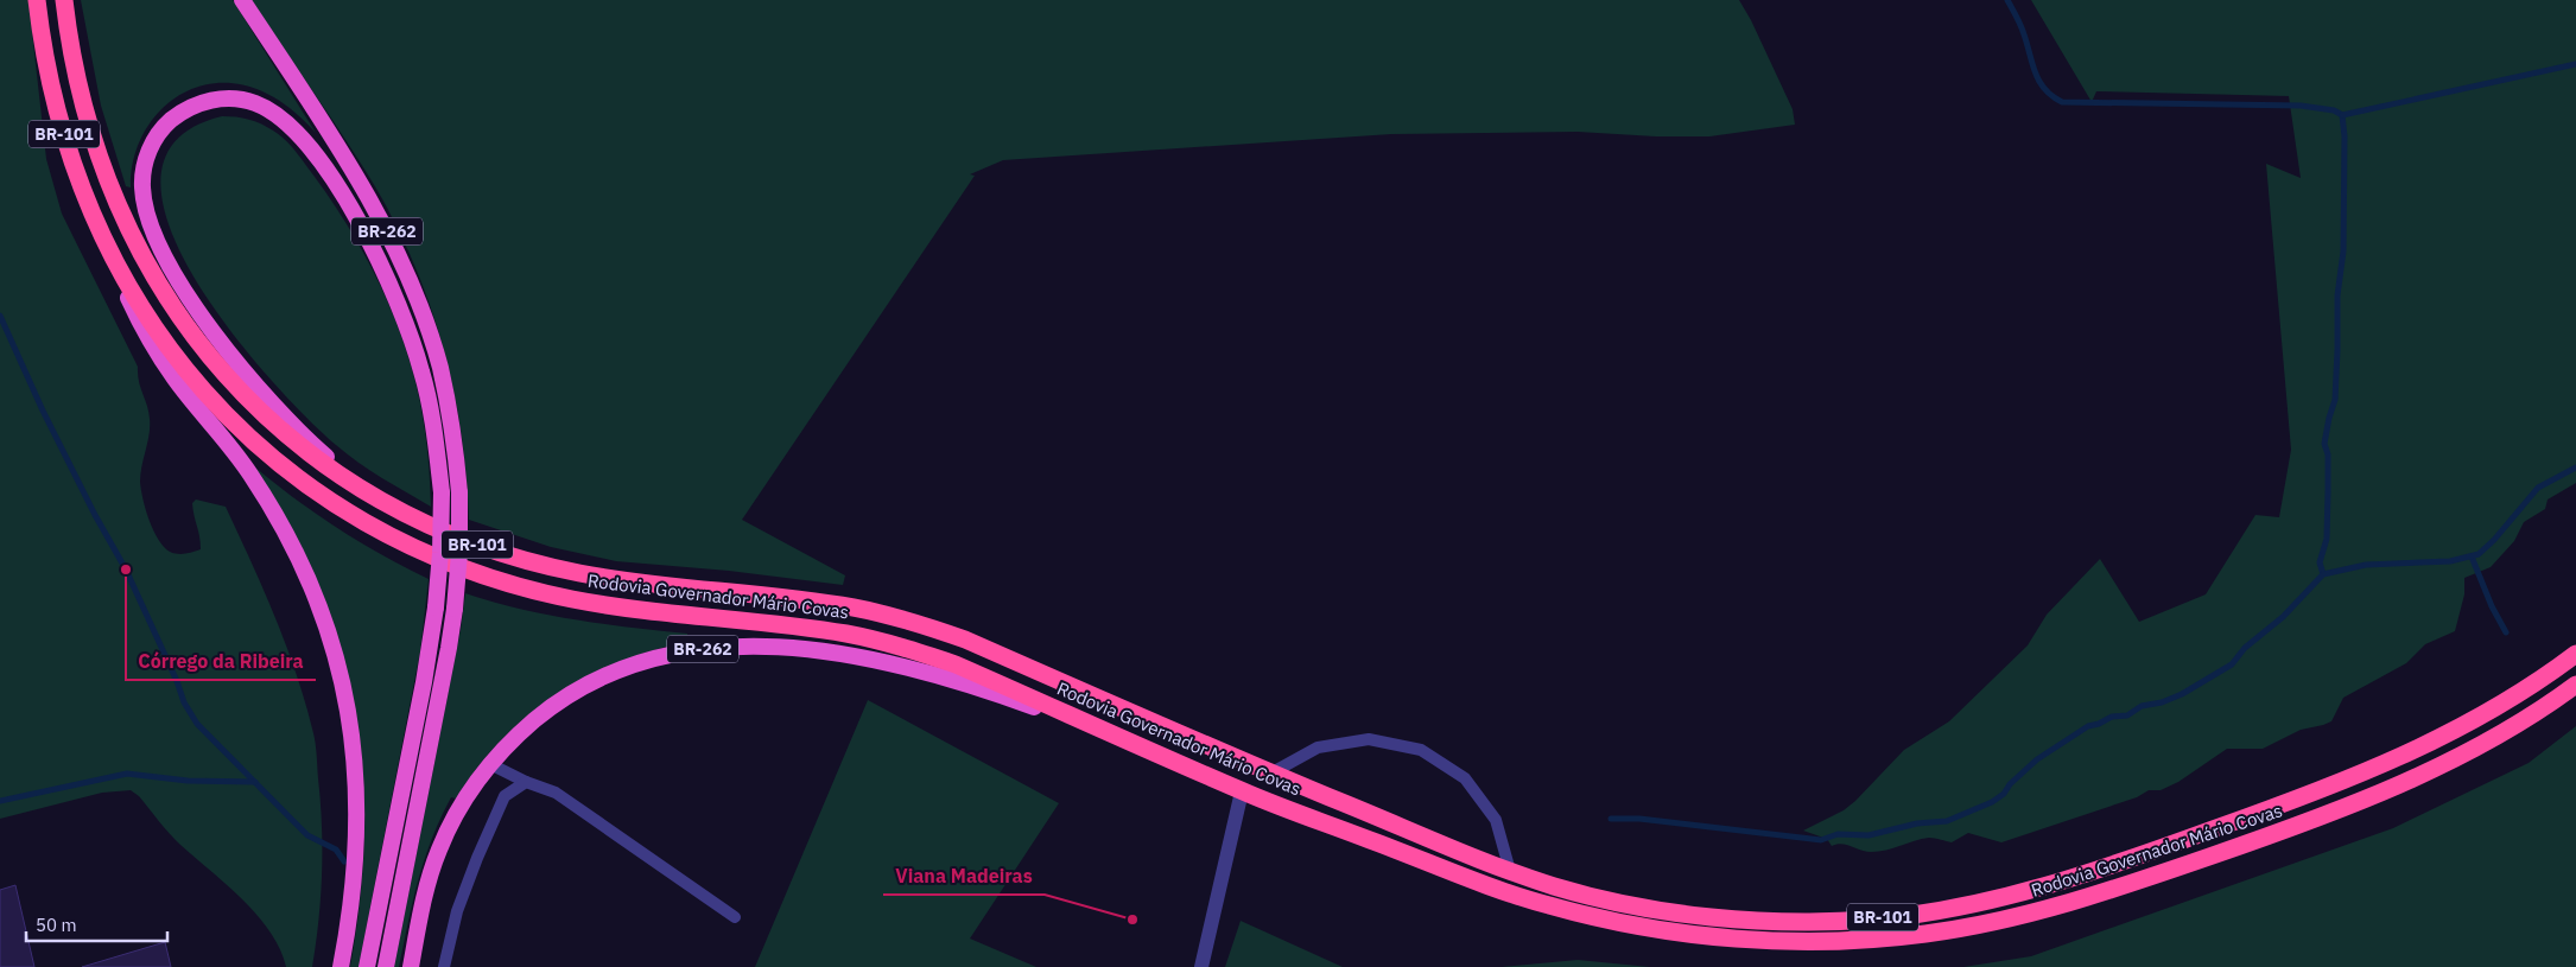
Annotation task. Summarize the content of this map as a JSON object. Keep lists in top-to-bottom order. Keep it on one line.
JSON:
{"streets":{"highway":["BR-101","BR-262","Rodovia Governador Mário Covas"]},"crossings":[["BR-262","Rodovia Governador Mário Covas"]],"places":["Córrego da Ribeira","Viana Madeiras"],"scale_bar":"50 m"}
